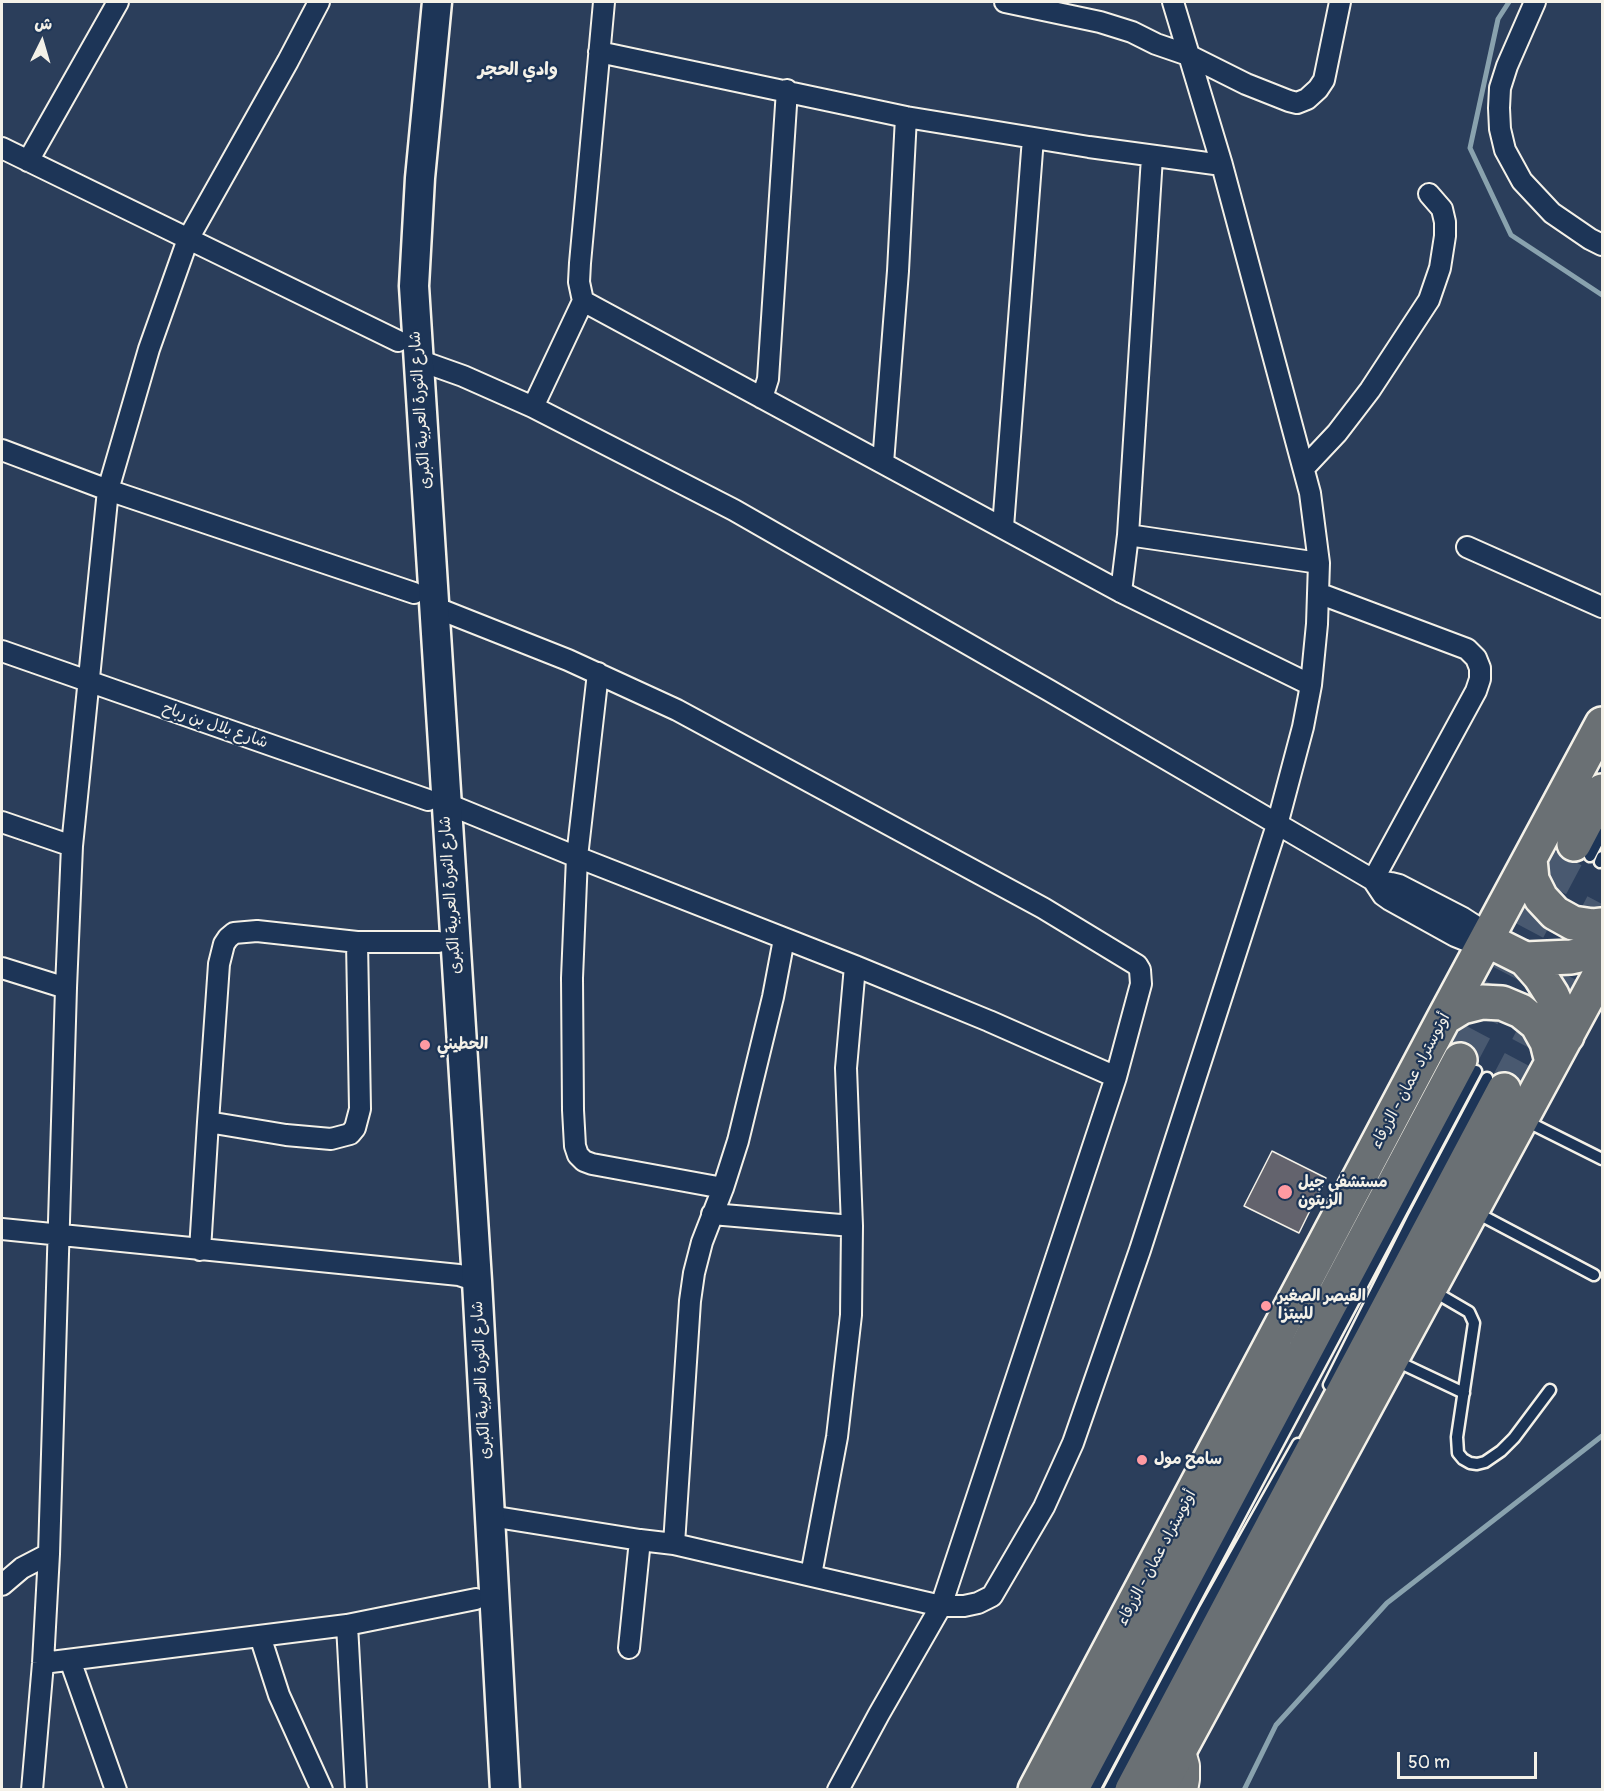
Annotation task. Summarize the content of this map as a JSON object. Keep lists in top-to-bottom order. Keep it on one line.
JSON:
{"streets":{"highway":["أوتوستراد عمان - الزرقاء"],"main road":["شارع الثورة العربية الكبرى"],"street":["شارع بلال بن رباح"]},"crossings":[["شارع الثورة العربية الكبرى","شارع بلال بن رباح"]],"districts":["وادي الحجر"],"places":["الحطيني","مستشفى جيل الزيتون","القيصر الصغير للبيتزا","سامح مول"],"scale_bar":"50 m","north":"top"}
